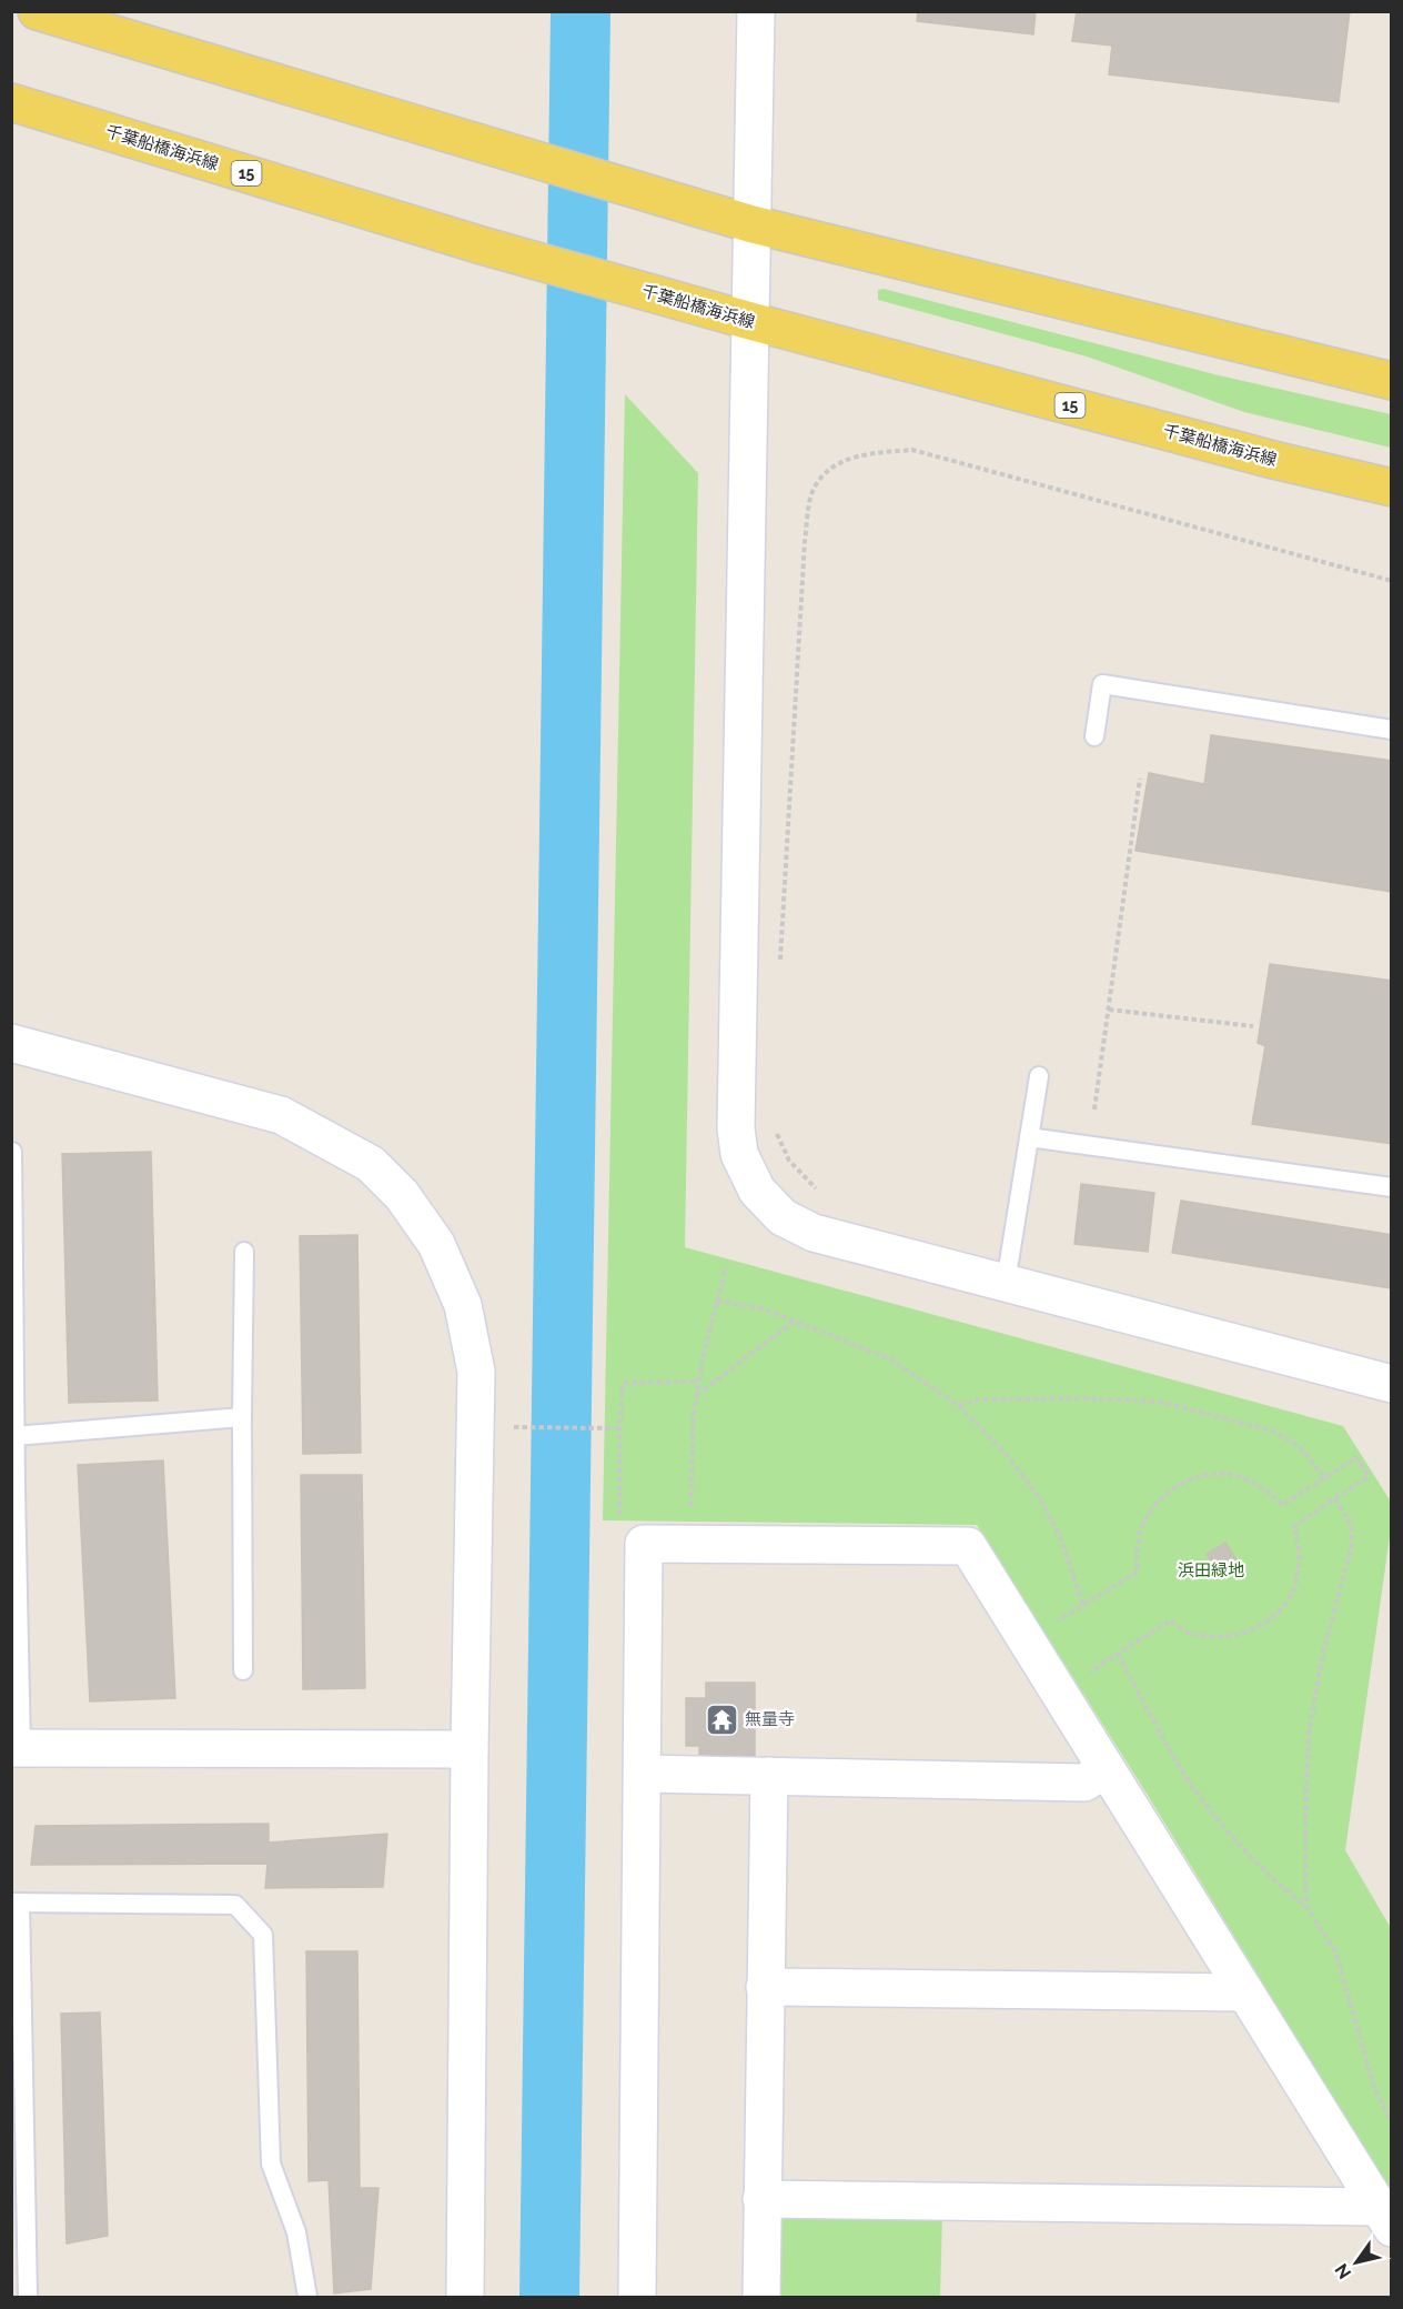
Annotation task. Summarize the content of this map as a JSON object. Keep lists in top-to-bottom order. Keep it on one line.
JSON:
{"streets":{"main road":["千葉船橋海浜線","15"]},"parks":["浜田緑地"],"places":{"temple":["無量寺"]},"north":"bottom left"}
